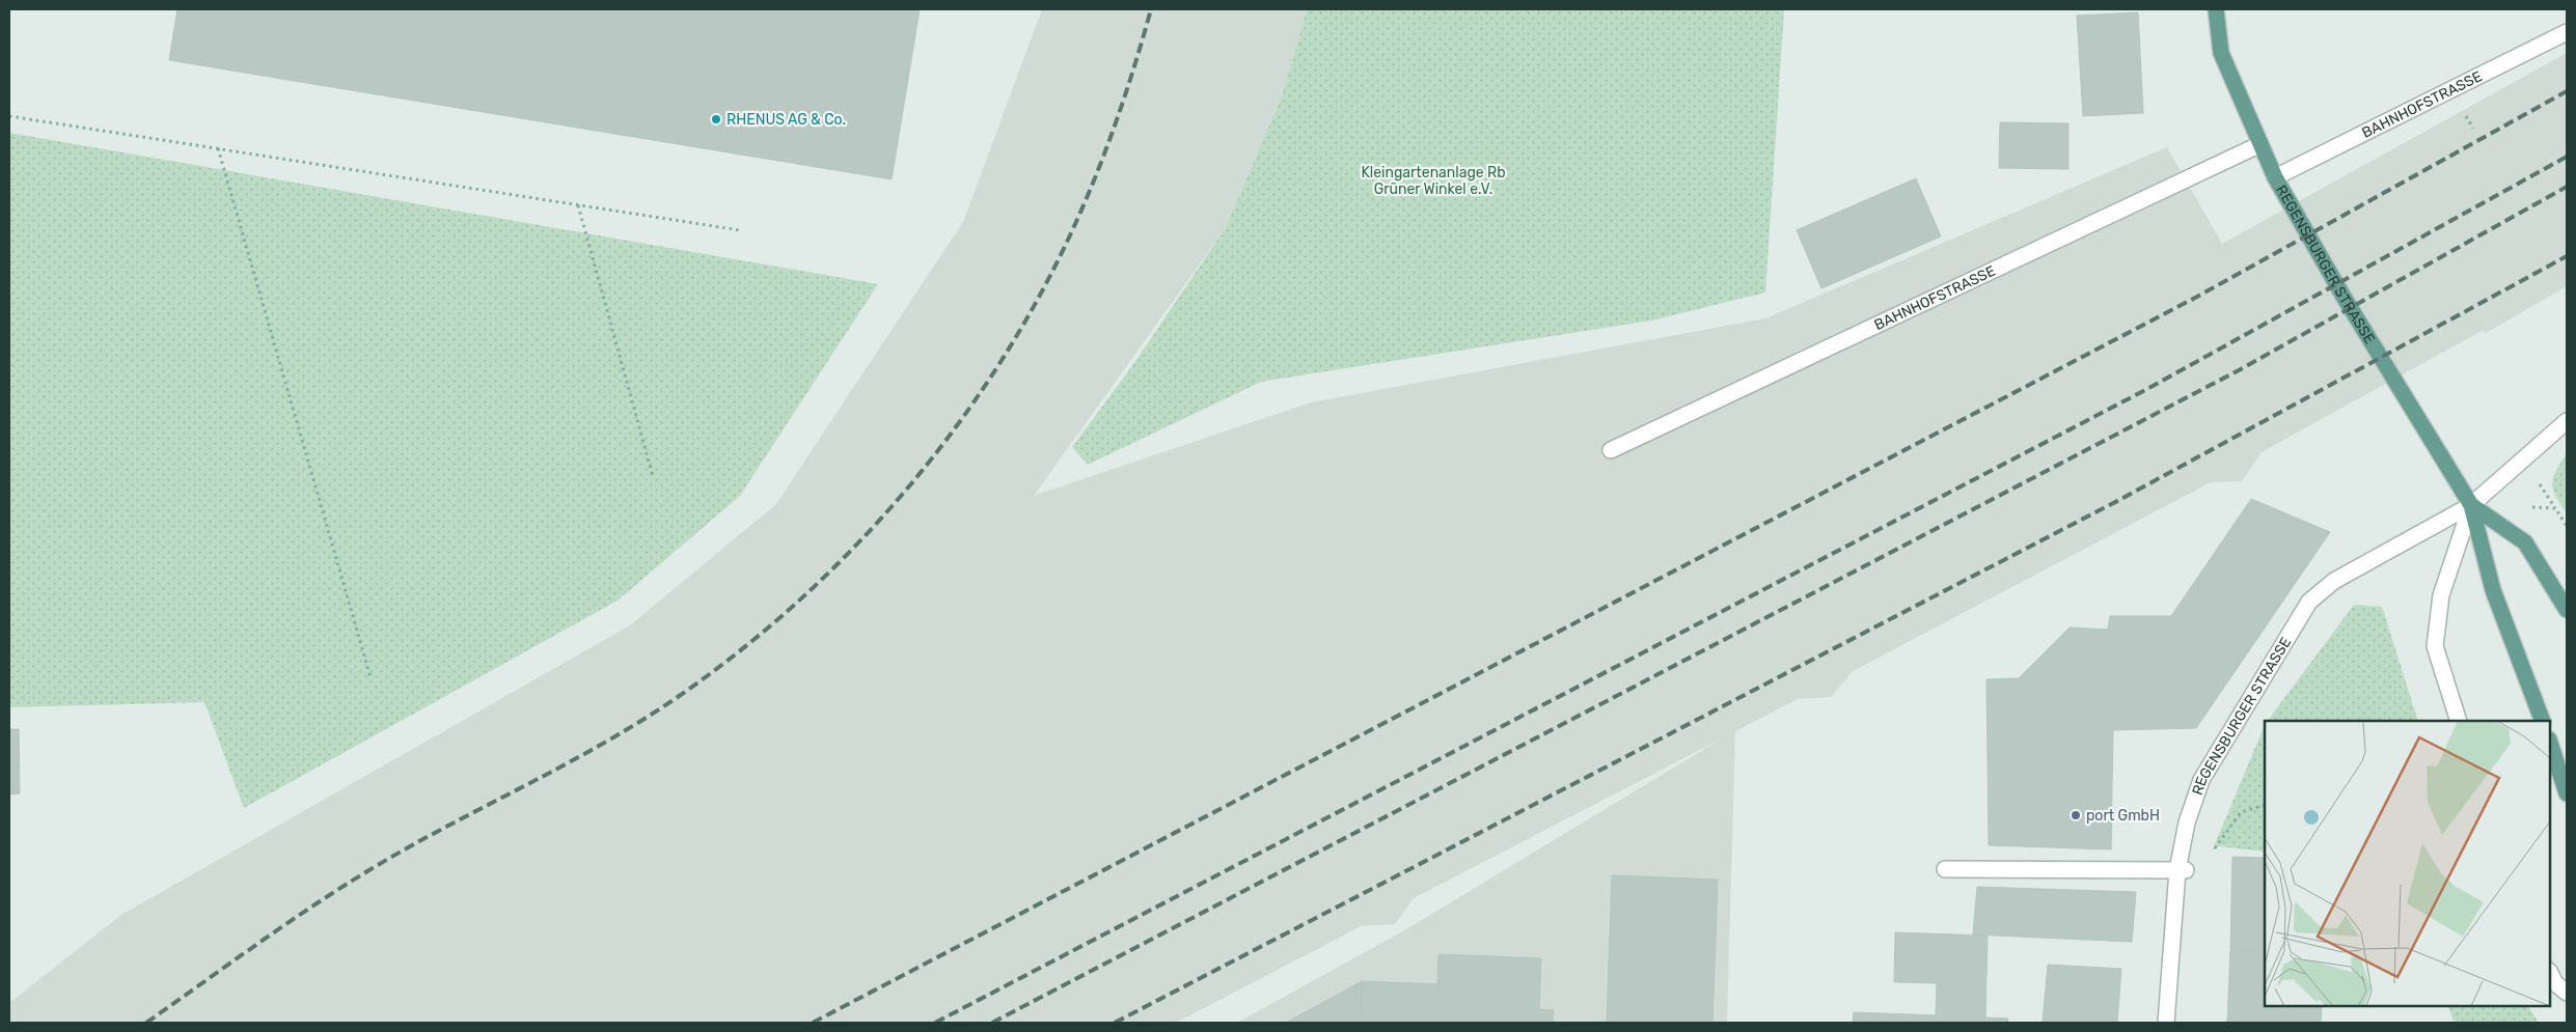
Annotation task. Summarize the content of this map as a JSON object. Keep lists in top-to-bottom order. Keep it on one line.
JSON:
{"streets":{"main road":["REGENSBURGER STRASSE"],"street":["BAHNHOFSTRASSE"]},"crossings":[["BAHNHOFSTRASSE","REGENSBURGER STRASSE"]],"parks":["Kleingartenanlage Rb Grüner Winkel e.V."],"places":["RHENUS AG & Co.","port GmbH"]}
